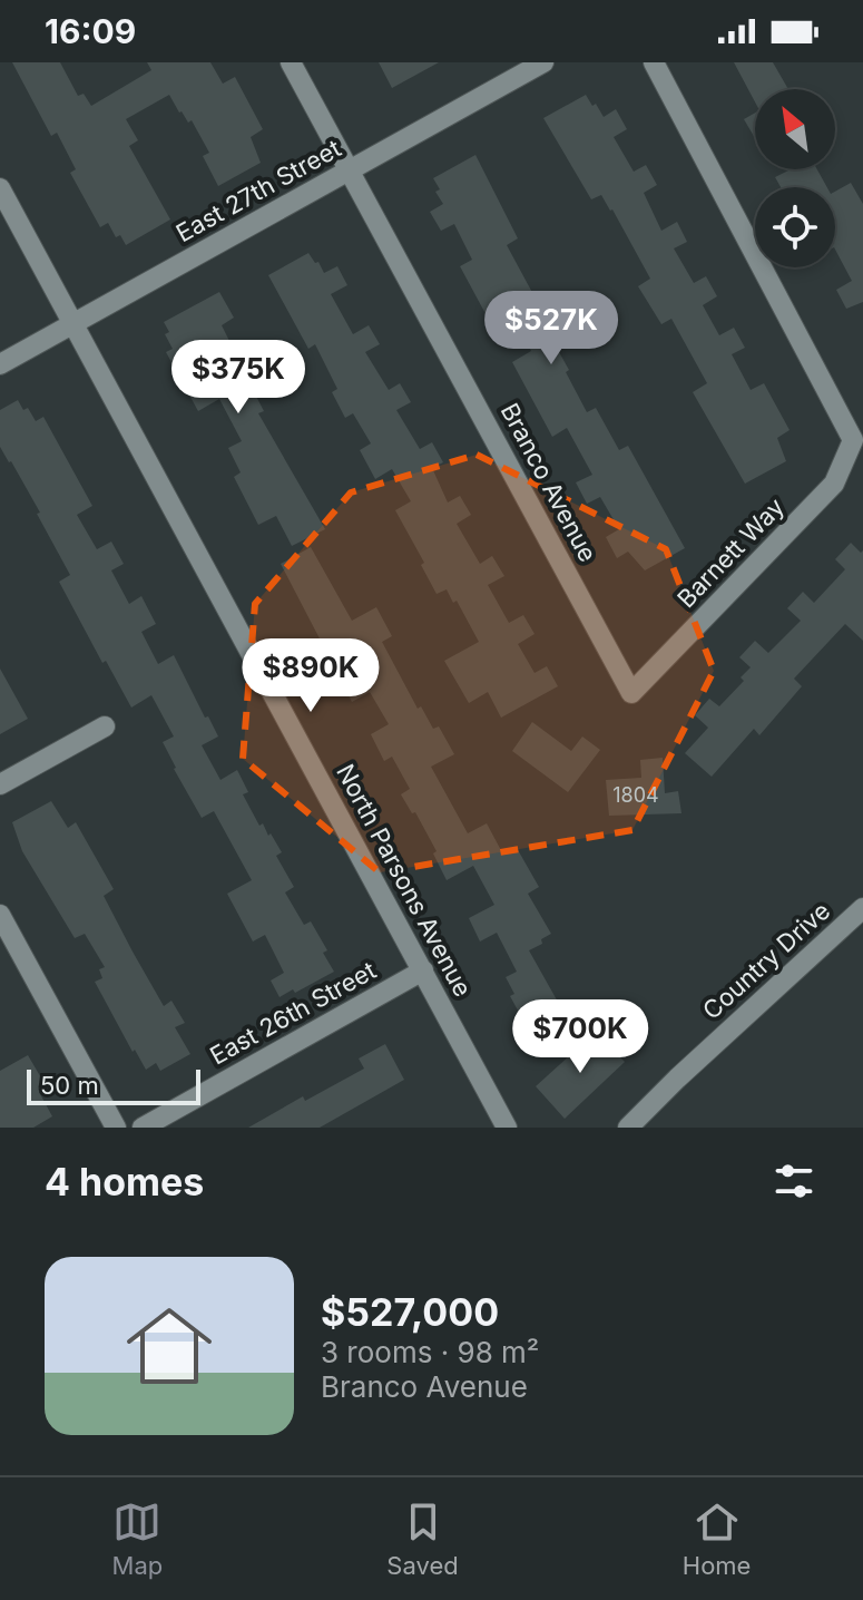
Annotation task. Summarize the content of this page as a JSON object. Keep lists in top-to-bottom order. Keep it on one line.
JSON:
{"streets":{"street":["East 27th Street","Branco Avenue","Barnett Way","North Parsons Avenue","Country Drive","East 26th Street"]},"crossings":[["East 27th Street","Branco Avenue"],["East 27th Street","North Parsons Avenue"],["Branco Avenue","Barnett Way"],["North Parsons Avenue","East 26th Street"]],"house_numbers":["1804"],"scale_bar":"50 m","north":"top left","page":{"status":"16:09","price":["$527K","$375K","$890K","$700K"],"scale":"50 m","heading":"4 homes","list":[{"name":"$527,000","note":"3 rooms · 98 m² · Branco Avenue"}],"tabs":["Map","Saved","Home"]}}
